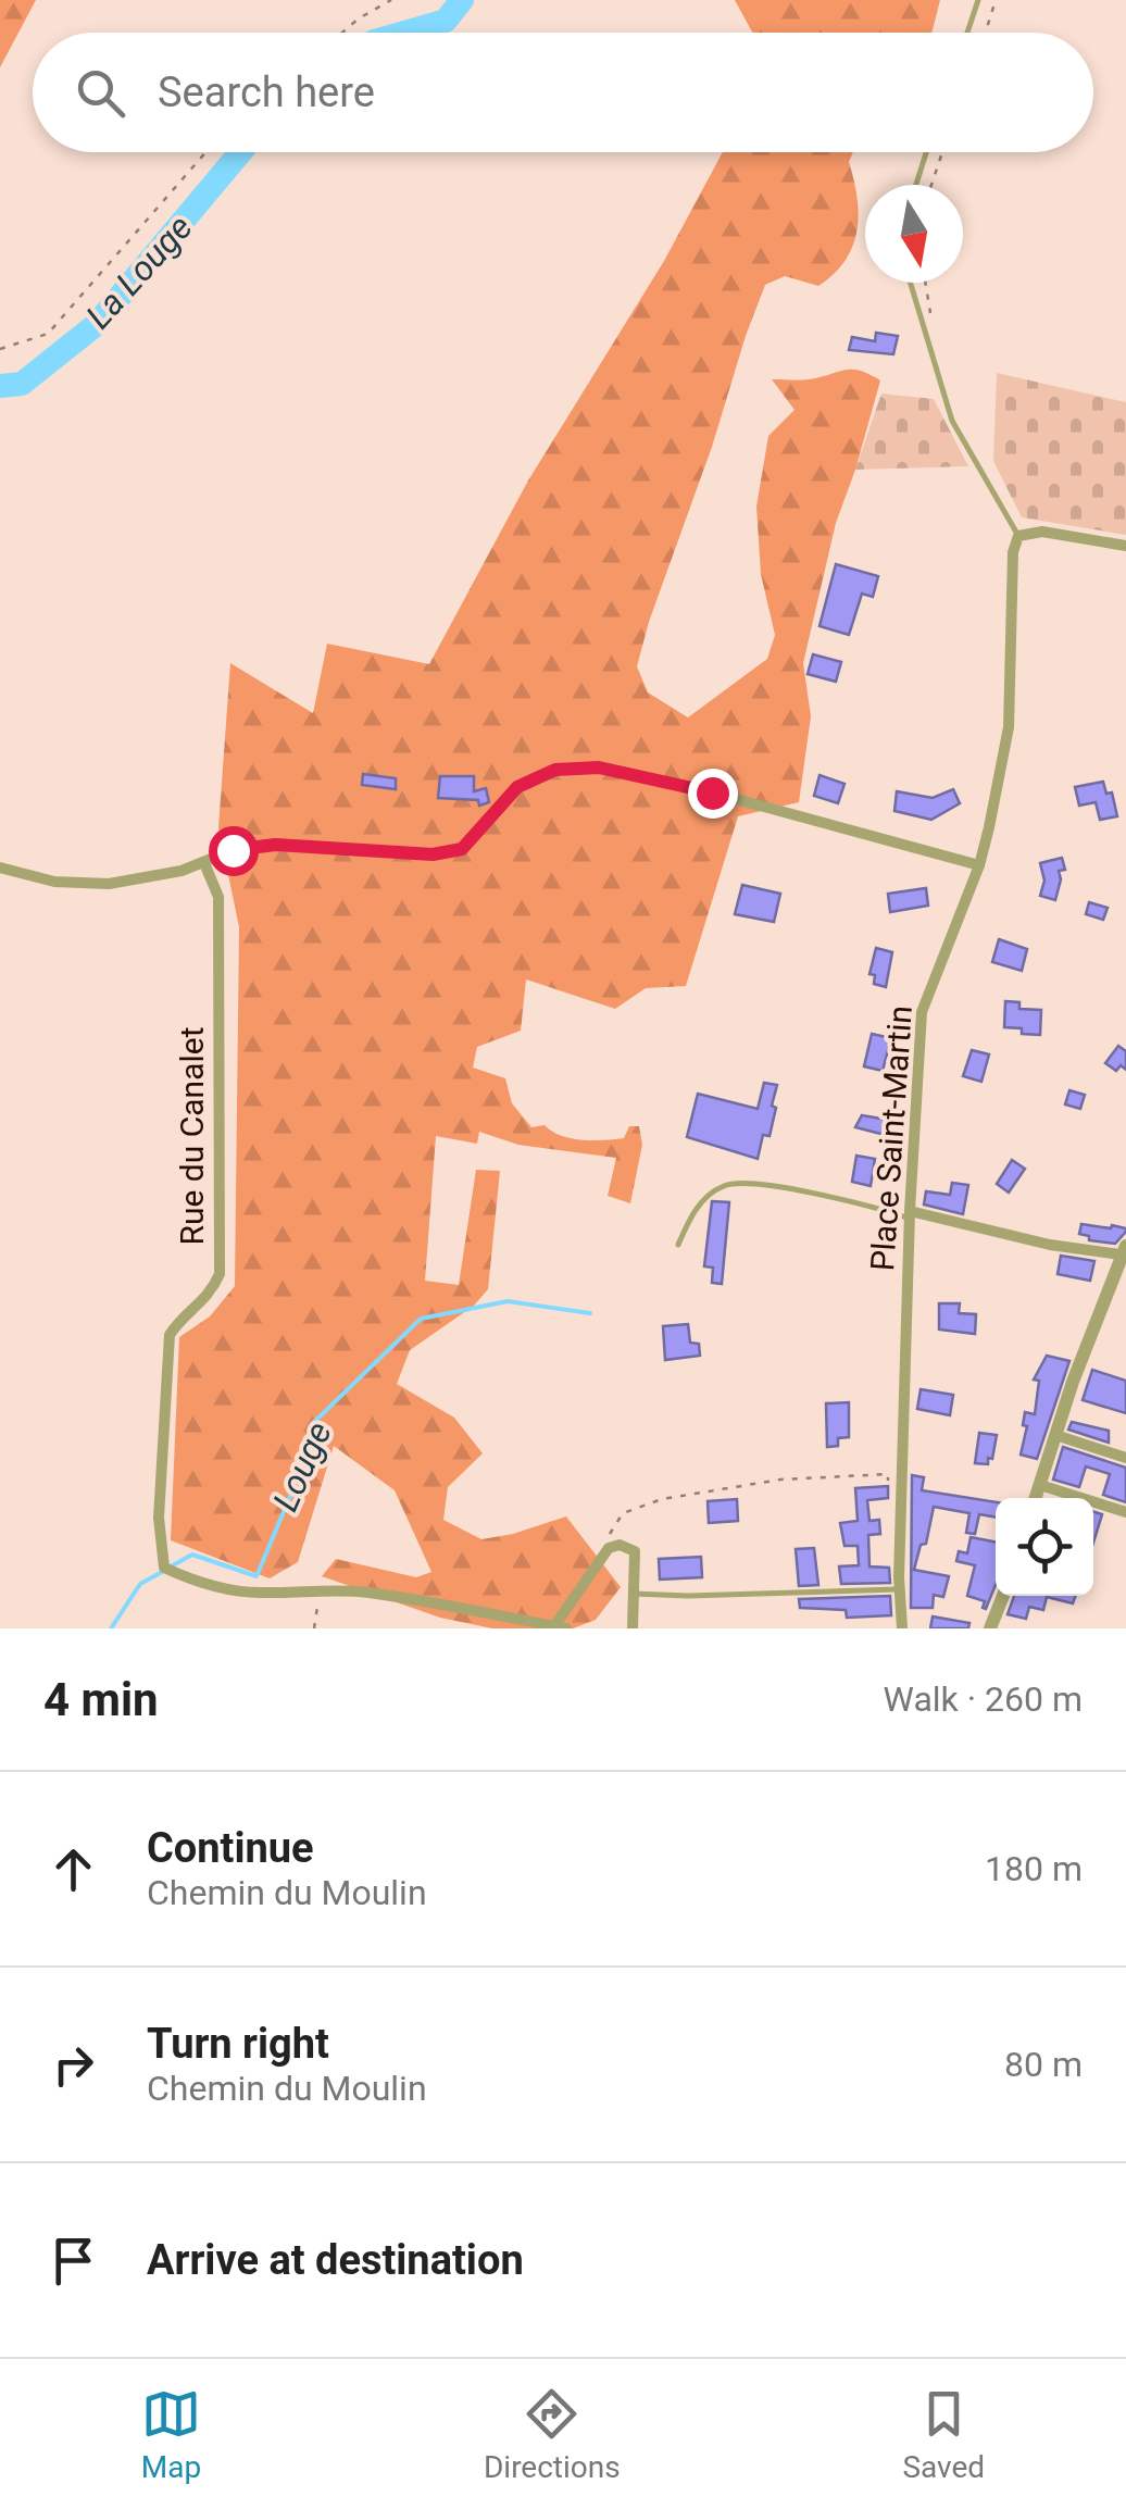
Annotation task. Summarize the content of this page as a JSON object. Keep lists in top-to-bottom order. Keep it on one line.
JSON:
{"streets":{"street":["Rue du Canalet","Place Saint-Martin"]},"water":["La Louge","Louge"],"north":"bottom","page":{"search":"Search here","heading":["4 min","Walk · 260 m"],"list":[["Continue","Chemin du Moulin","180 m"],["Turn right","Chemin du Moulin","80 m"],"Arrive at destination"],"nav":["Map","Directions","Saved"]}}
